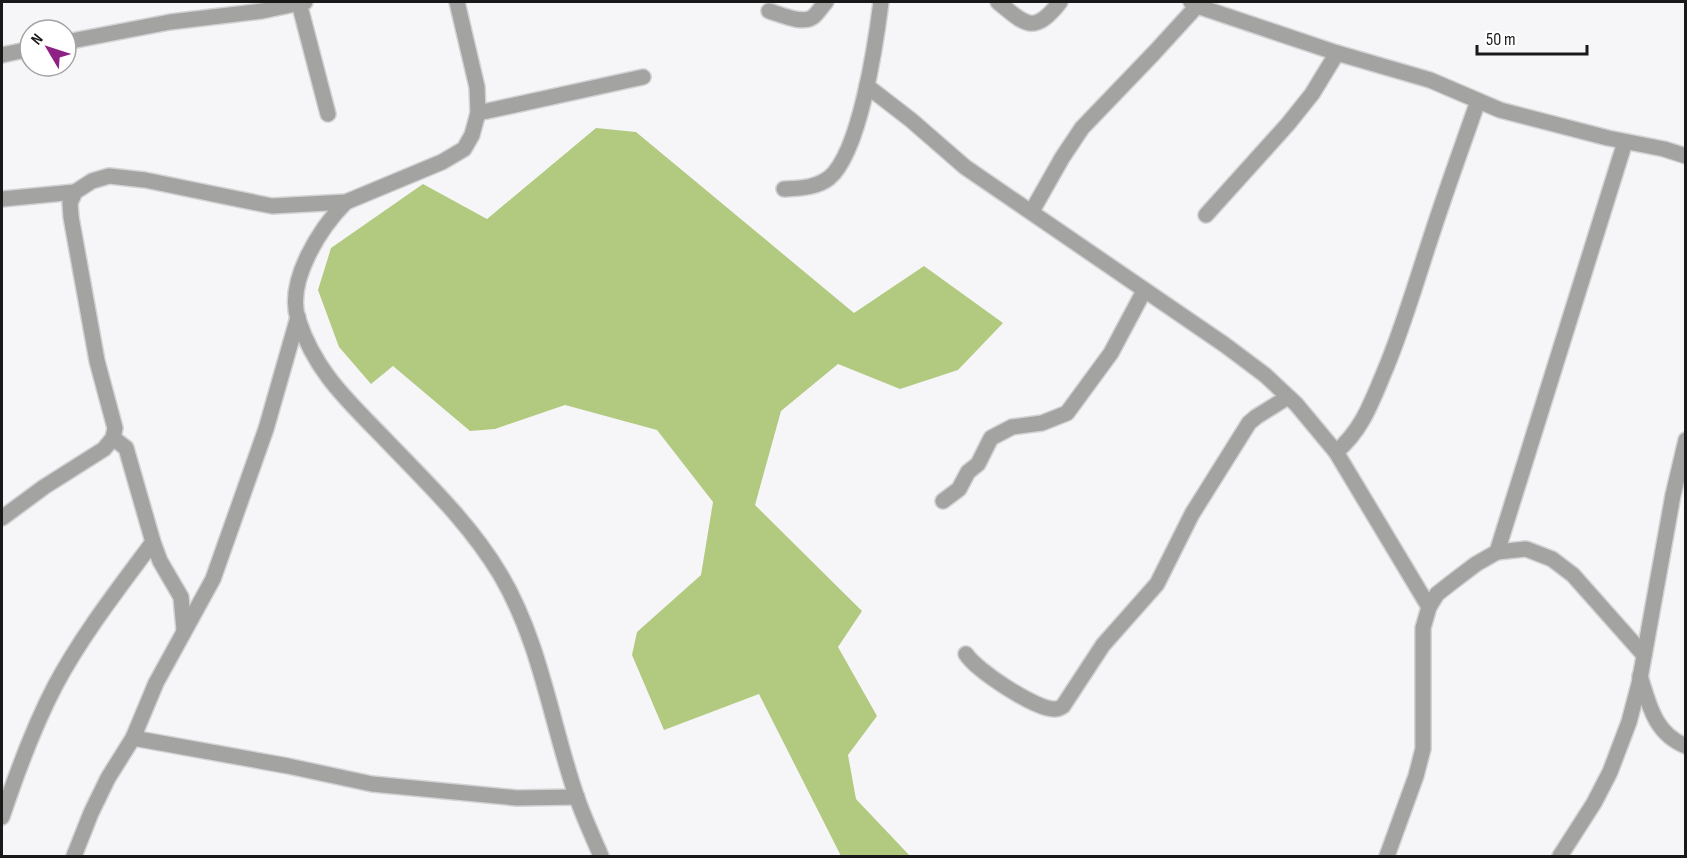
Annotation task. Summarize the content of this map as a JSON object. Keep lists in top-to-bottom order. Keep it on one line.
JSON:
{"scale_bar":"50 m","north":"top left"}
